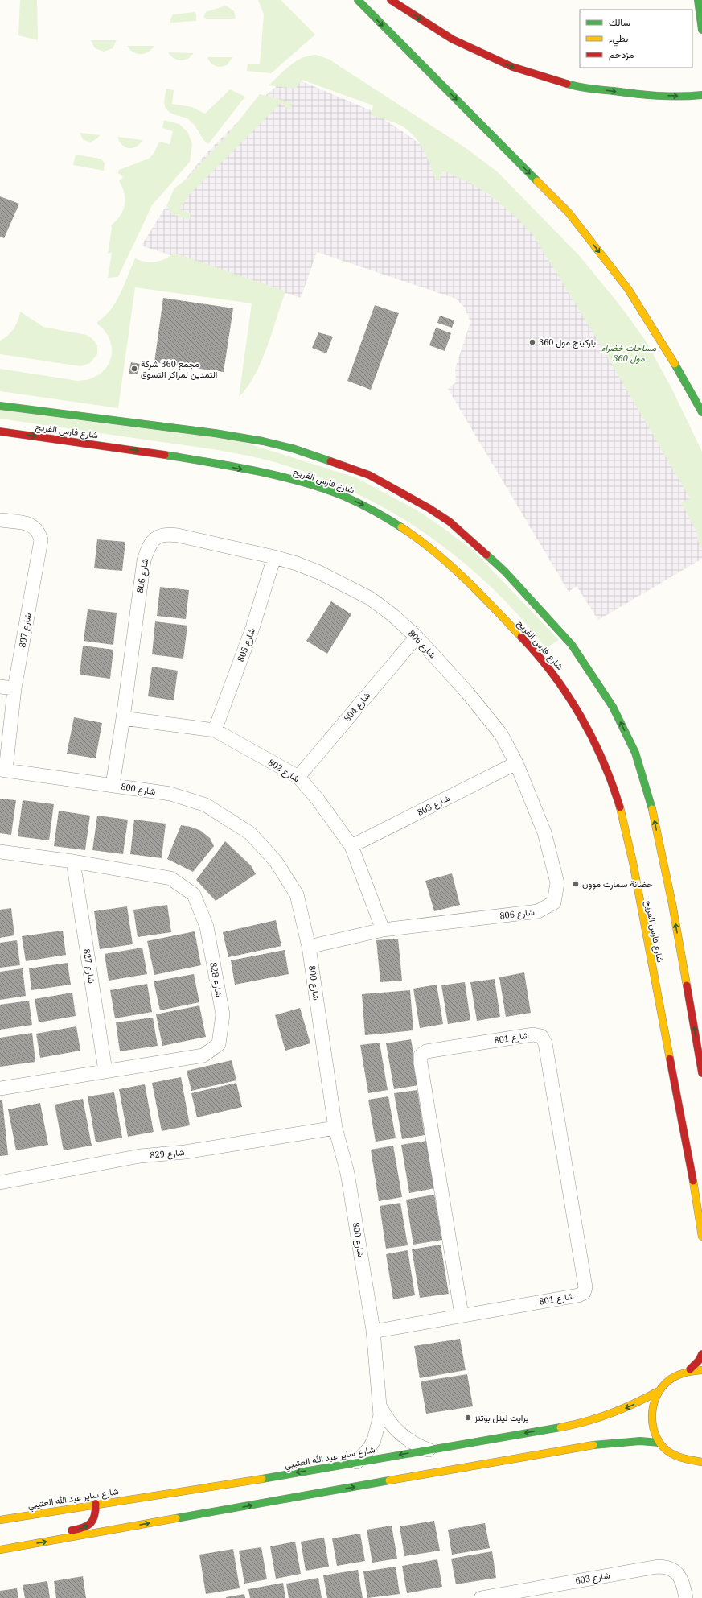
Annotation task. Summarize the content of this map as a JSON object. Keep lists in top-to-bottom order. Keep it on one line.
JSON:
{"streets":{"main road":["شارع فارس الفريح","شارع ساير عبد الله العتيبي"],"street":["شارع 806","شارع 807","شارع 805","شارع 804","شارع 802","شارع 800","شارع 803","شارع 827","شارع 828","شارع 801","شارع 829","شارع 603"]},"crossings":[["شارع 806","شارع 805"],["شارع 806","شارع 804"],["شارع 806","شارع 802"],["شارع 806","شارع 800"],["شارع 806","شارع 803"],["شارع 807","شارع 800"],["شارع 805","شارع 802"],["شارع 804","شارع 802"],["شارع 802","شارع 803"],["شارع 800","شارع 801"],["شارع 800","شارع 829"],["شارع 800","شارع ساير عبد الله العتيبي"],["شارع 827","شارع 828"]],"parks":["مساحات خضراء 360 مول"],"places":["باركينج مول 360","مجمع 360 شركة التمدين لمراكز التسوق","حضانة سمارت موون","برايت ليتل بوتنز"],"legend":["سالك","بطيء","مزدحم"]}
